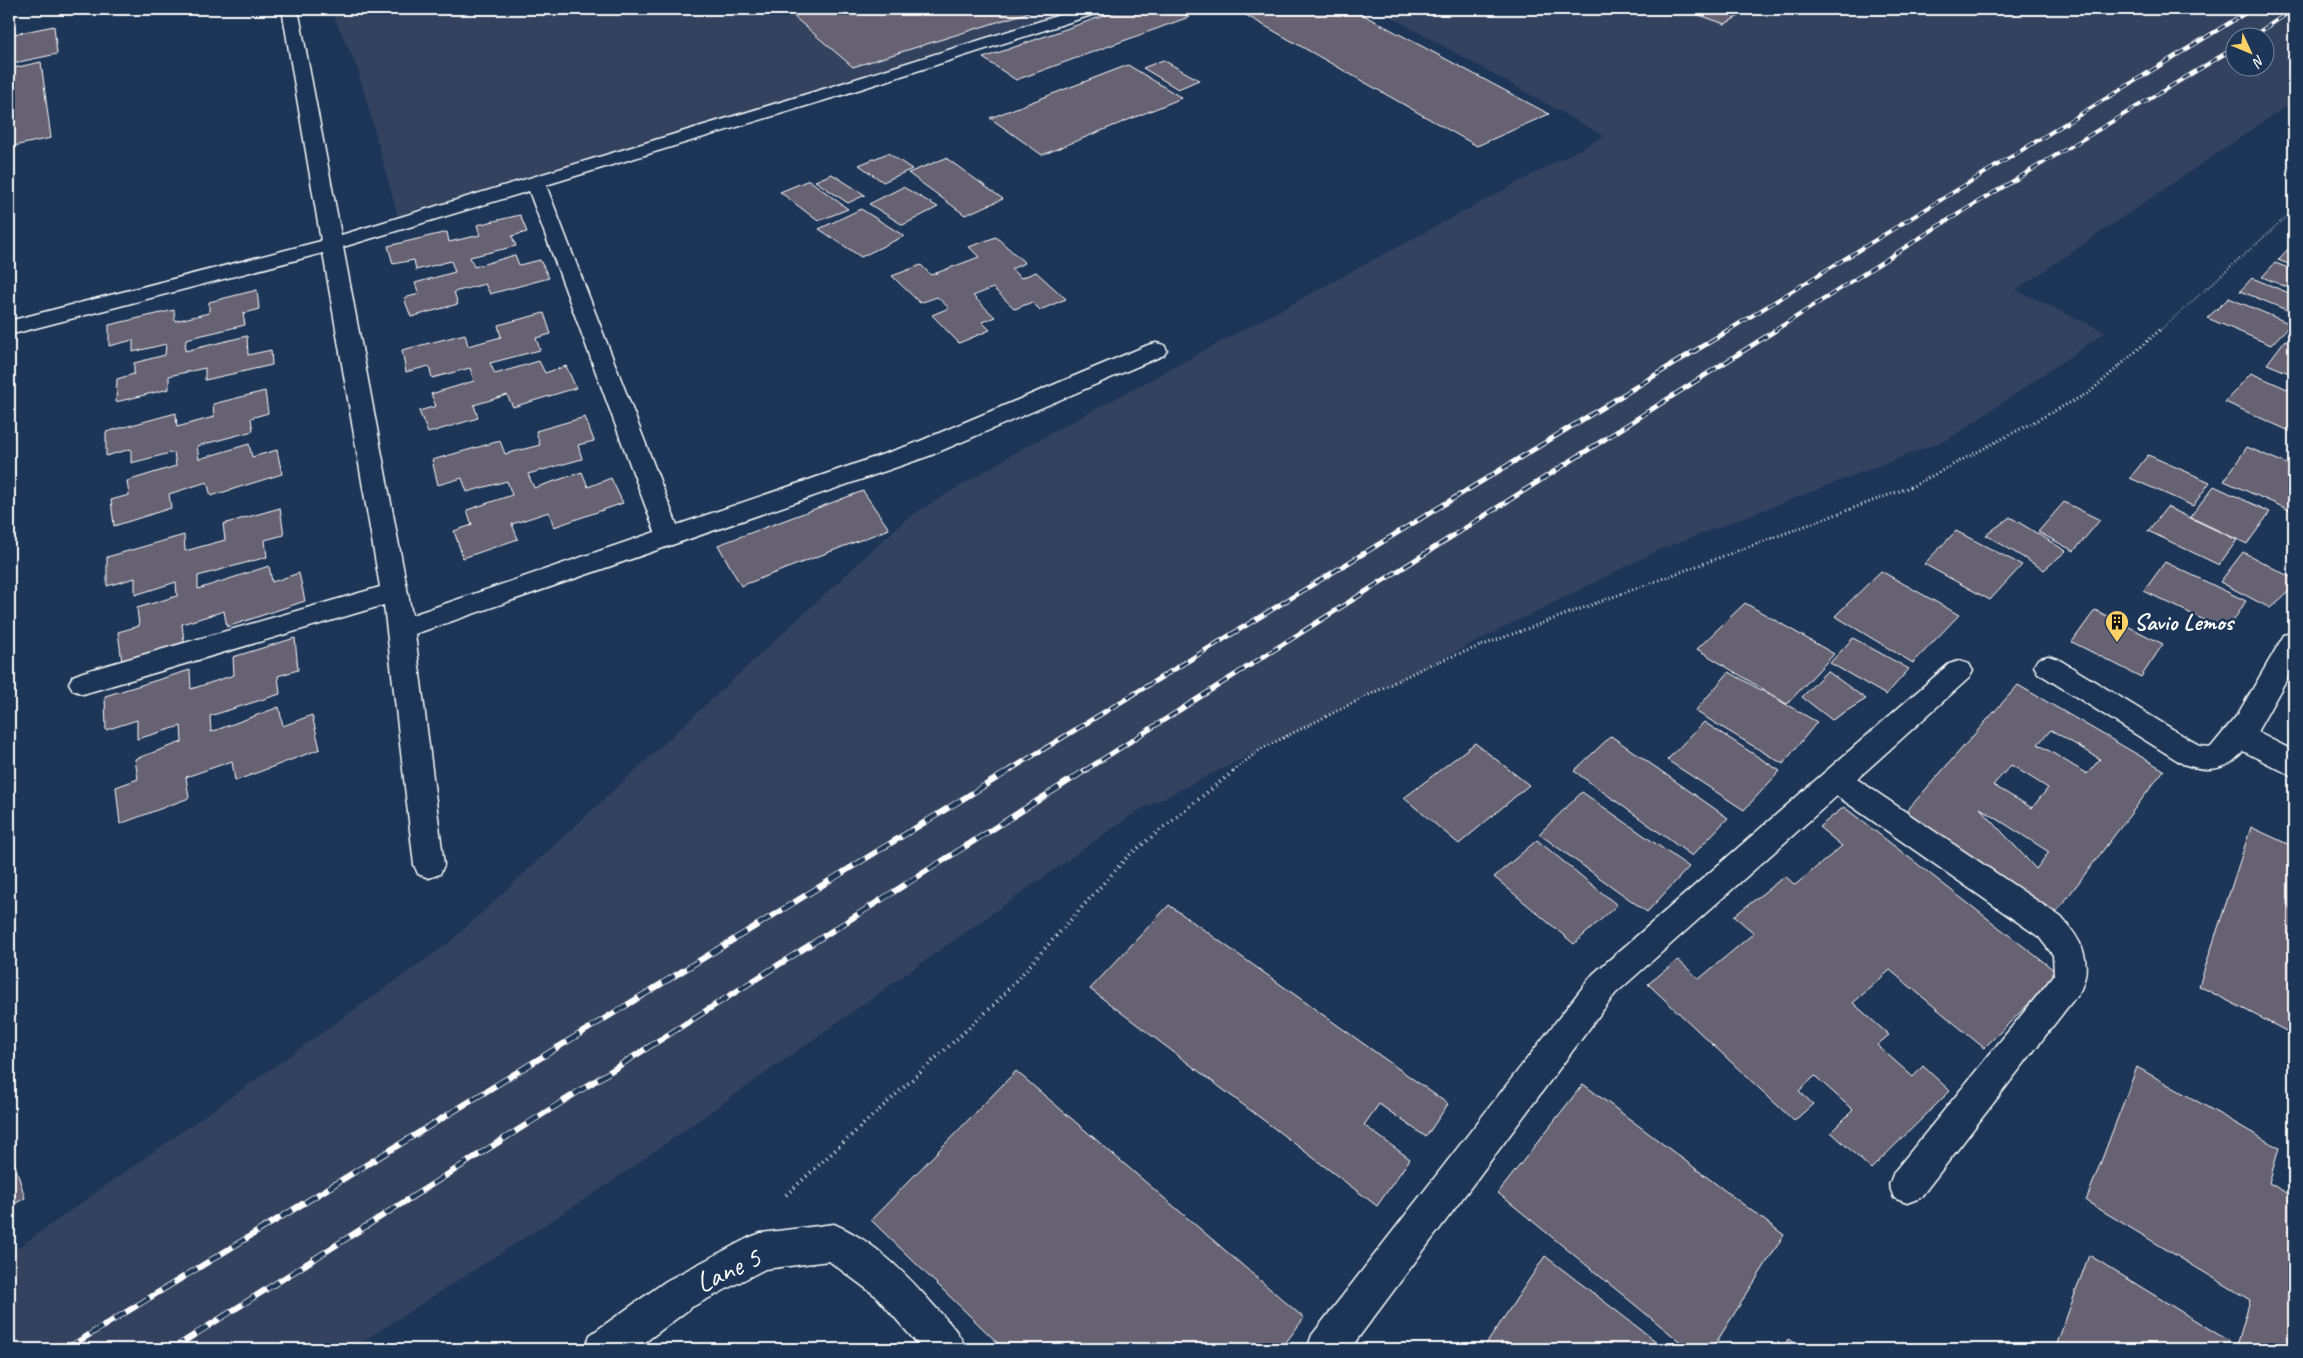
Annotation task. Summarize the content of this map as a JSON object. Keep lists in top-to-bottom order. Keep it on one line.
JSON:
{"streets":{"street":["Lane 5"]},"places":{"building":["Savio Lemos"]},"north":"bottom right"}
